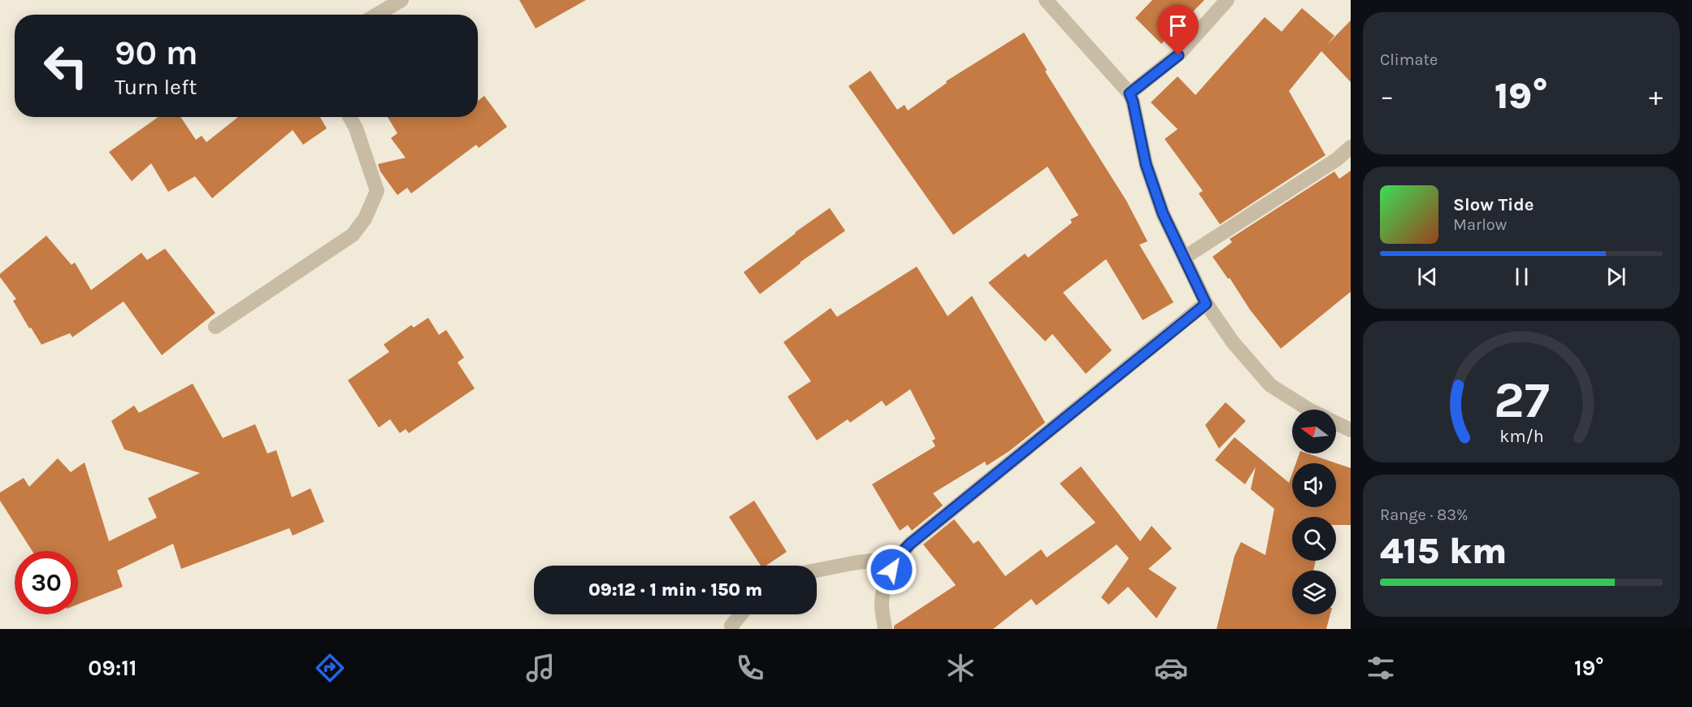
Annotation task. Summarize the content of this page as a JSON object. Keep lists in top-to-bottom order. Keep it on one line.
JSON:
{"north":"left","page":{"tile":["Climate",["Range · 83%","415 km"]],"turn":["90 m","Turn left"],"heat":["−","19°","+"],"song":["Slow Tide","Marlow"],"limit":"30","trip":"09:12 · 1 min · 150 m","tabs":["09:11","19°"],"gauge":["27","km/h"]}}
